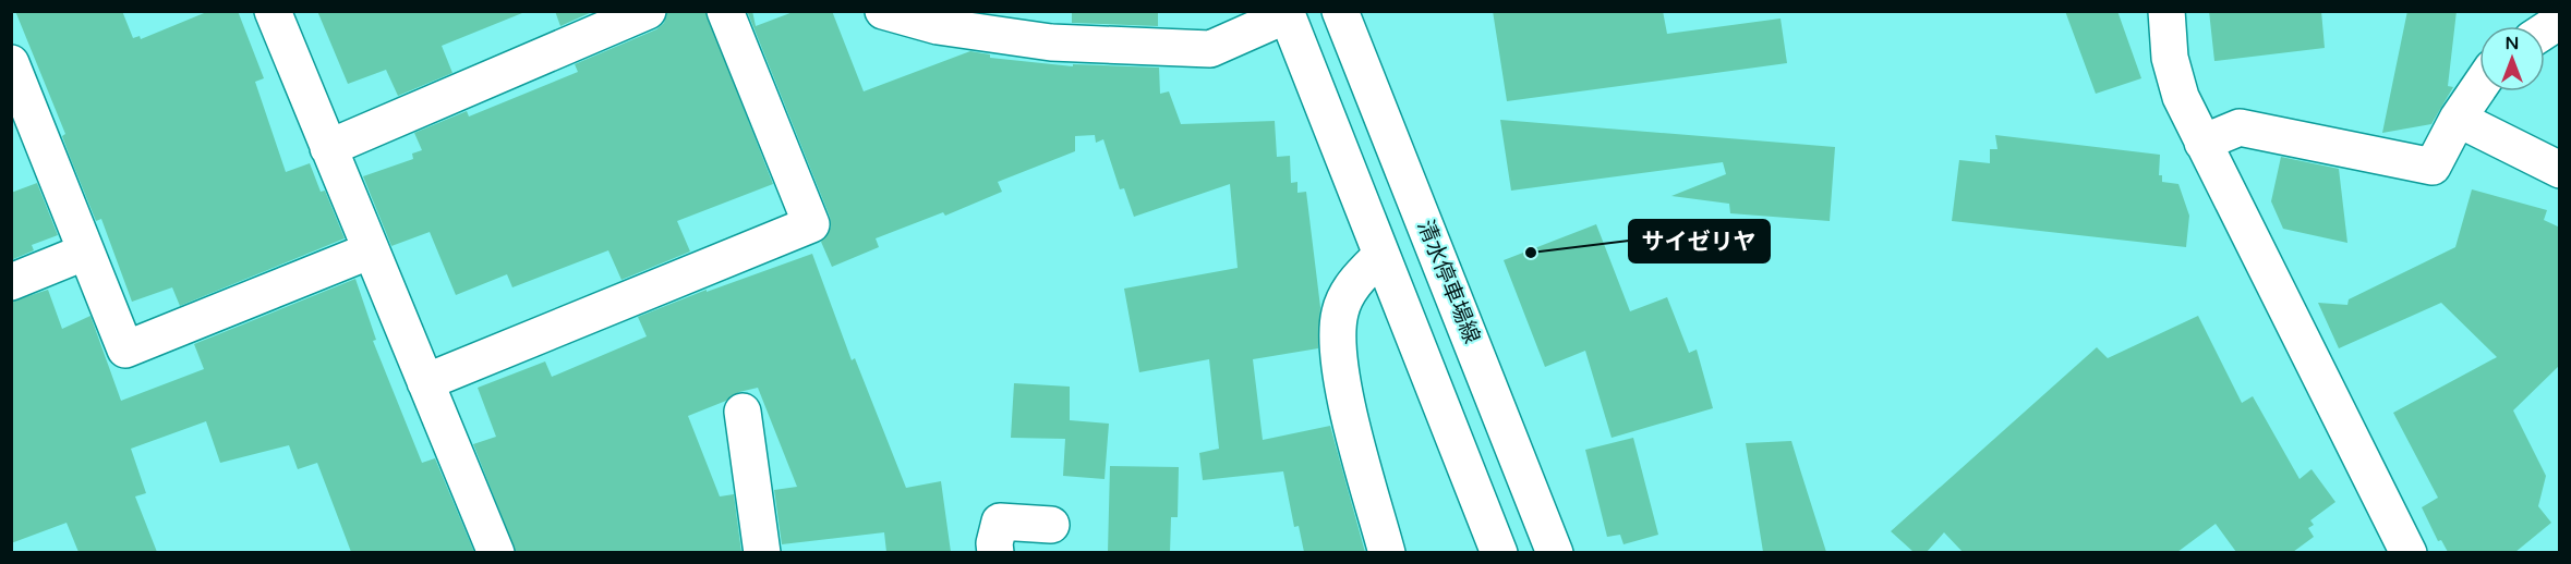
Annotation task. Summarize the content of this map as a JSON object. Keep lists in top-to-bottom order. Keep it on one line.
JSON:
{"streets":{"street":["清水停車場線"]},"places":["サイゼリヤ"],"north":"top"}
